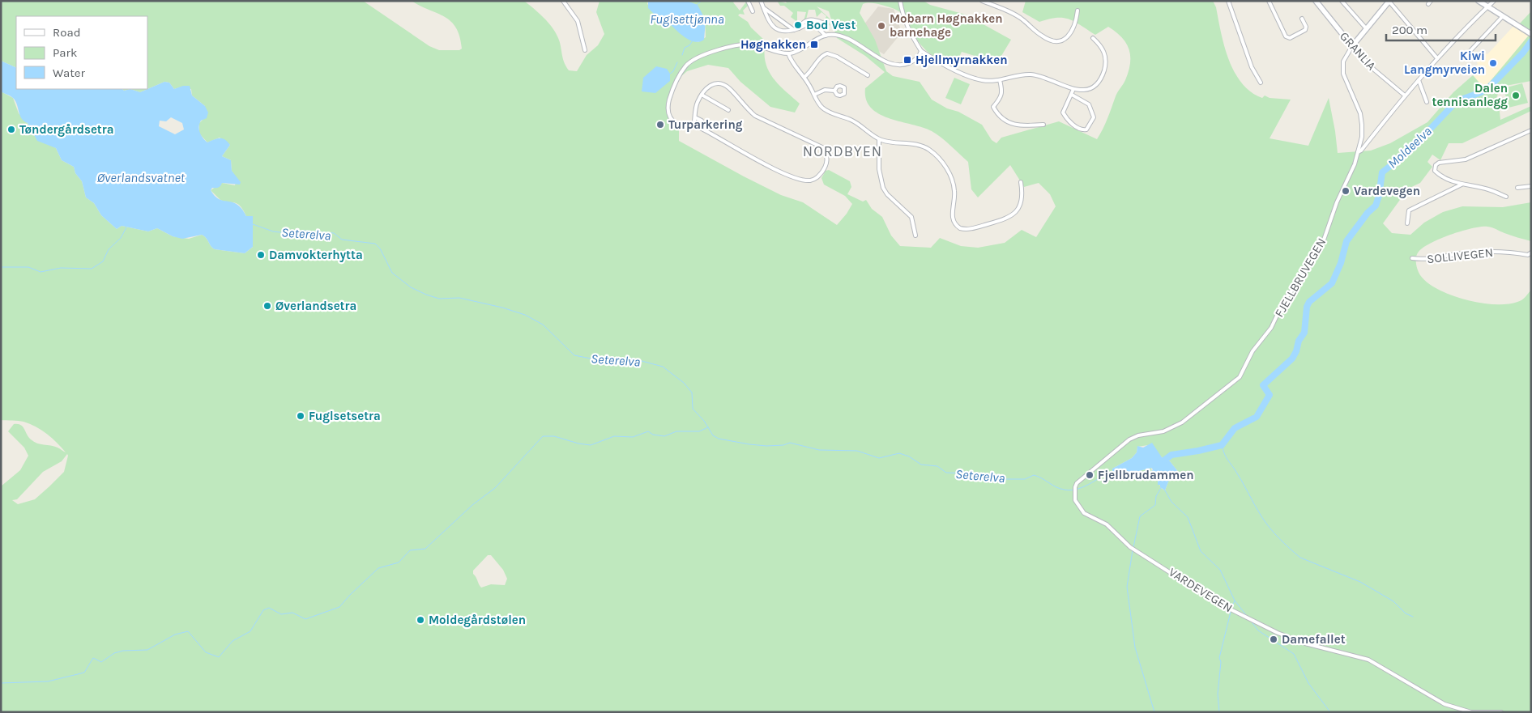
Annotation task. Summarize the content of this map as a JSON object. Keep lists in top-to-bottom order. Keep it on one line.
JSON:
{"streets":{"street":["GRANLIA","SOLLIVEGEN","FJELLBRUVEGEN","VARDEVEGEN"]},"crossings":[["GRANLIA","FJELLBRUVEGEN"],["FJELLBRUVEGEN","VARDEVEGEN"]],"districts":["NORDBYEN"],"water":["Fuglsettjønna","Moldeelva","Øverlandsvatnet","Seterelva"],"places":{"other":["Bod Vest","Mobarn Høgnakken barnehage","Kiwi Langmyrveien","Dalen tennisanlegg","Turparkering","Tøndergårdsetra","Vardevegen","Damvokterhytta","Øverlandsetra","Fuglsetsetra","Fjellbrudammen","Moldegårdstølen","Damefallet"],"transit":["Høgnakken","Hjellmyrnakken"]},"legend":["Road","Park","Water"],"scale_bar":"200 m"}
